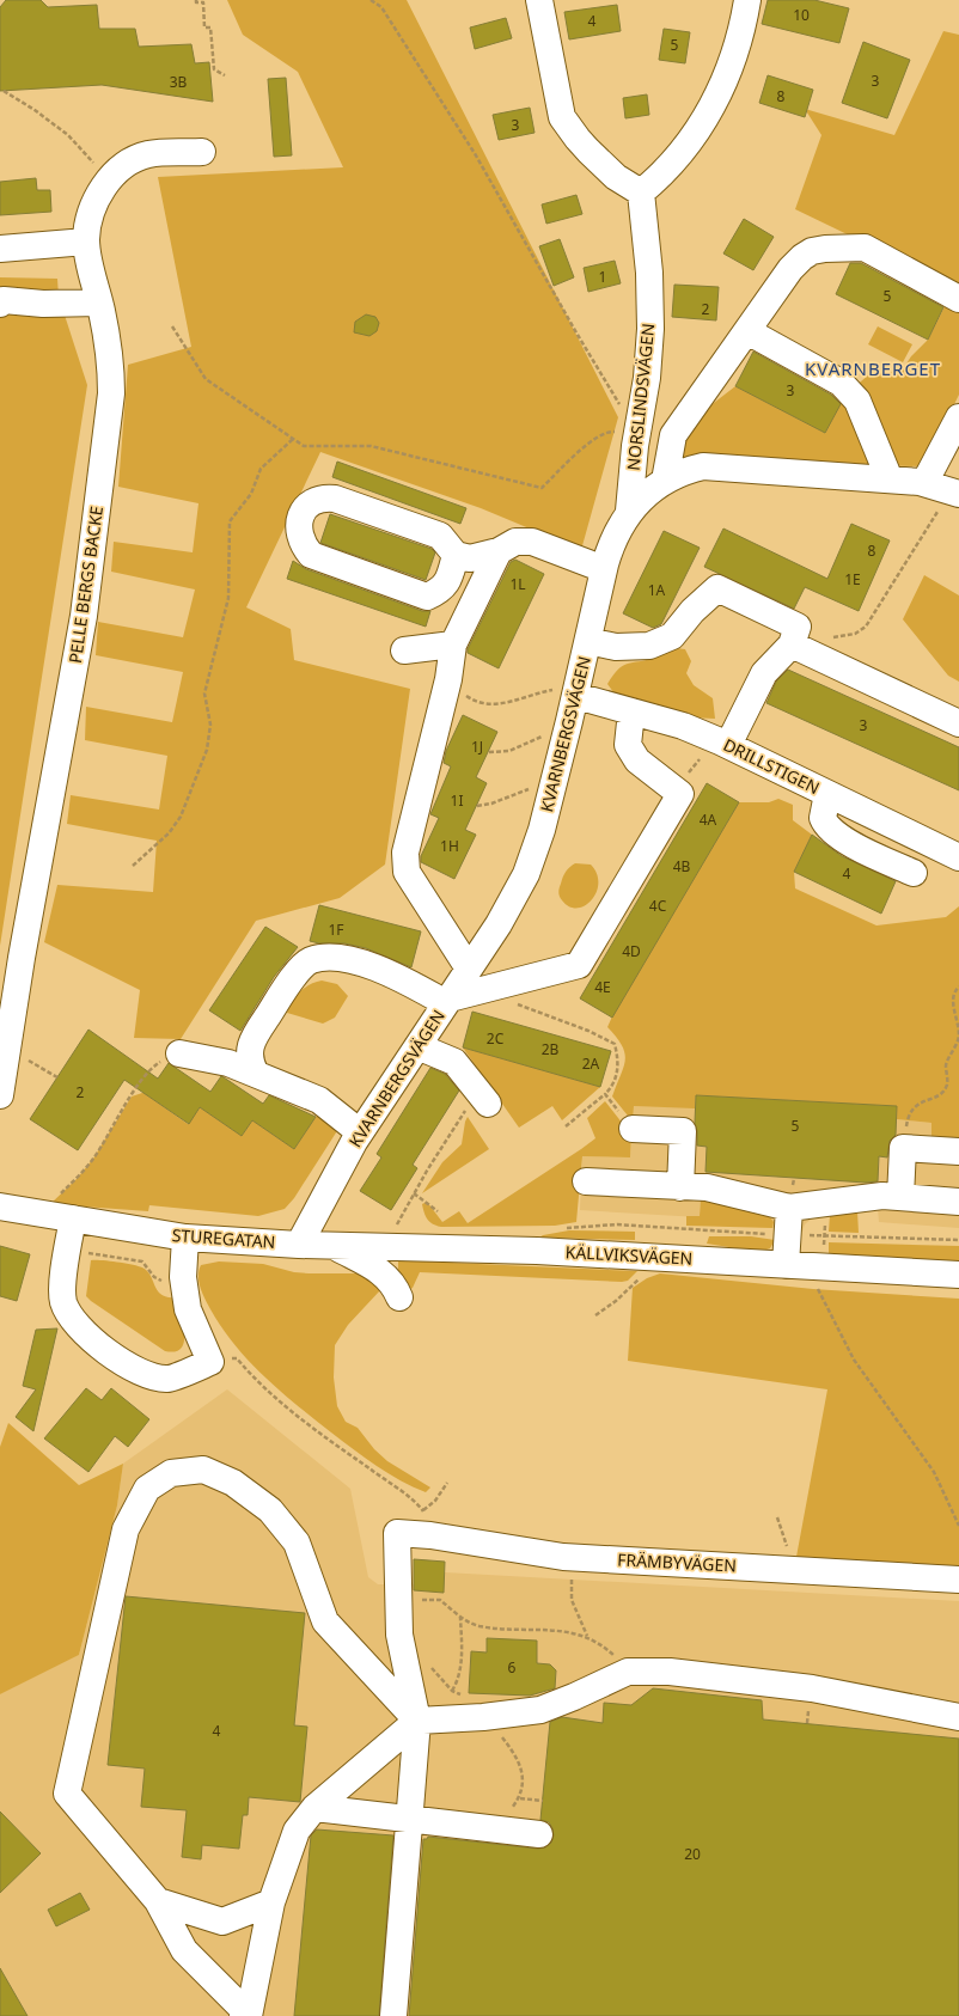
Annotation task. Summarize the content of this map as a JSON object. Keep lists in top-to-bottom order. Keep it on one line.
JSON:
{"streets":{"street":["NORSLINDSVÄGEN","PELLE BERGS BACKE","KVARNBERGSVÄGEN","DRILLSTIGEN","STUREGATAN","KÄLLVIKSVÄGEN","FRÄMBYVÄGEN"]},"crossings":[["NORSLINDSVÄGEN","KVARNBERGSVÄGEN"],["KVARNBERGSVÄGEN","DRILLSTIGEN"],["KVARNBERGSVÄGEN","STUREGATAN"],["KVARNBERGSVÄGEN","KÄLLVIKSVÄGEN"],["STUREGATAN","KÄLLVIKSVÄGEN"]],"districts":["KVARNBERGET"],"house_numbers":["10","4","5","3","3B","8","3","1","5","2","3","8","1E","1L","1A","3","1J","1I","4A","1H","4B","4","4C","1F","4D","4E","2C","2B","2A","2","5","6","4","20"]}
